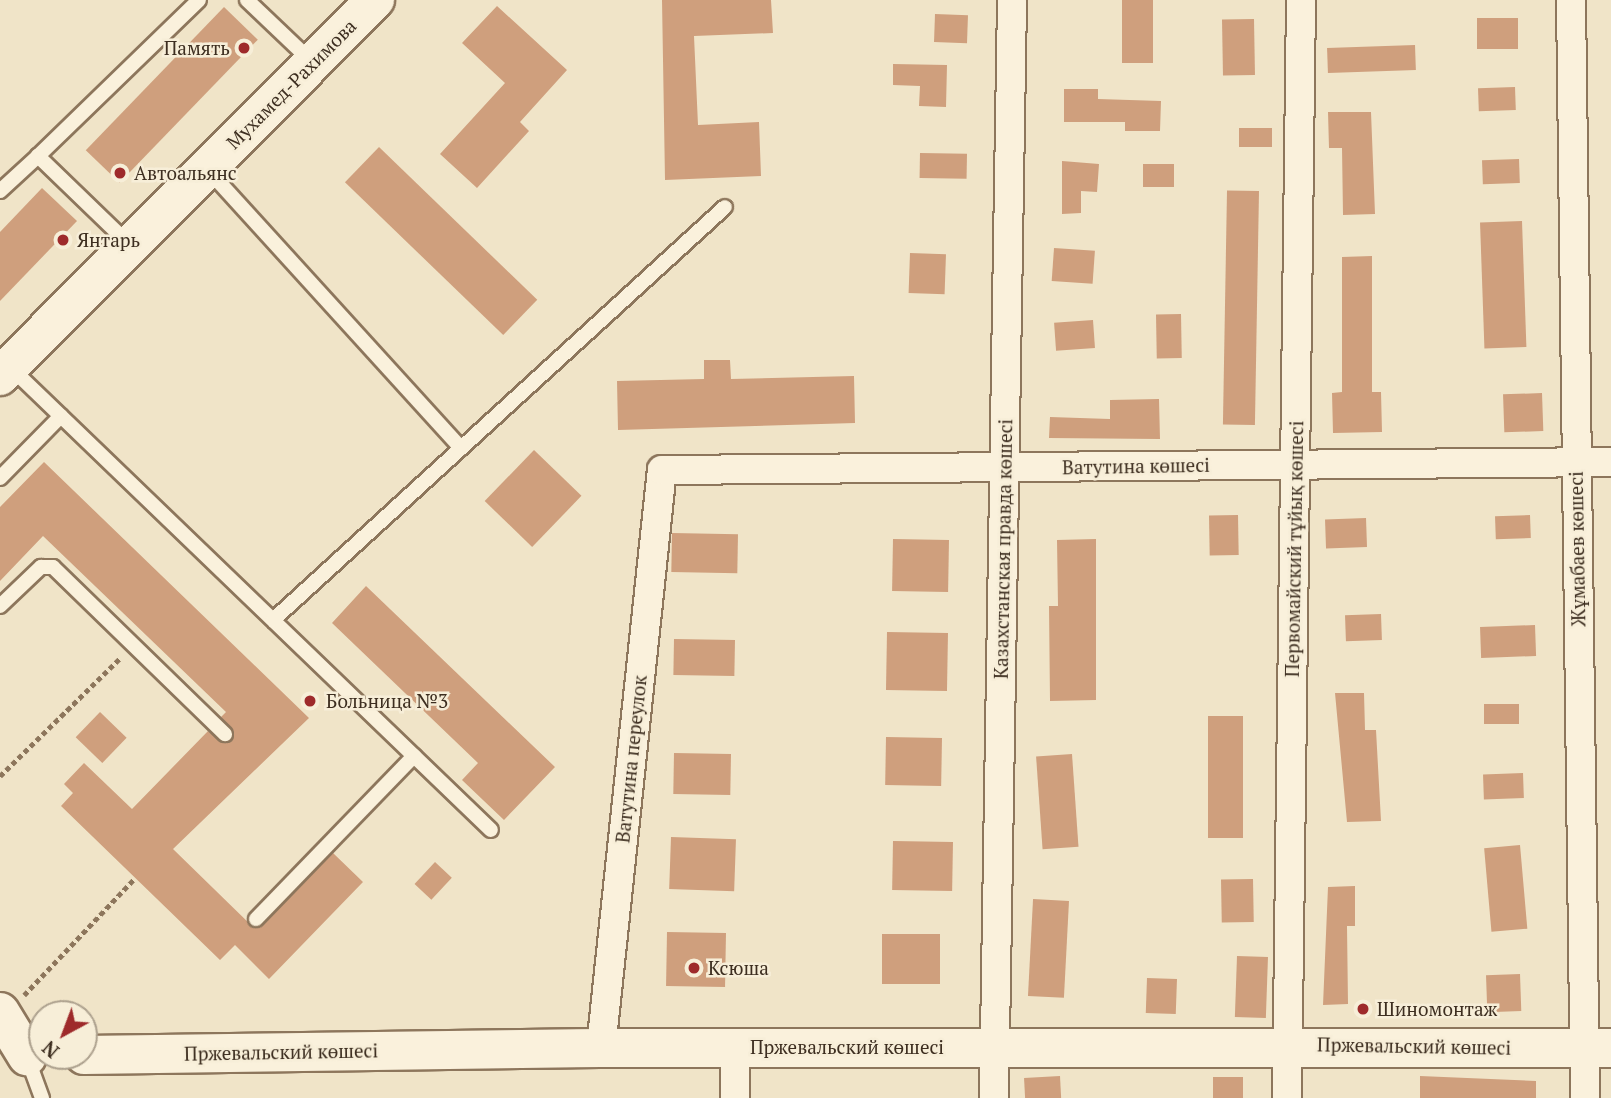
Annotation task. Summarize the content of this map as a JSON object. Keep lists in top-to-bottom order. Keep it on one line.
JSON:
{"streets":{"street":["Мухамед-Рахимова","Ватутина көшесі","Казахстанская правда көшесі","Первомайский тұйық көшесі","Жұмабаев көшесі","Ватутина переулок","Пржевальский көшесі"]},"crossings":[["Ватутина көшесі","Казахстанская правда көшесі"],["Ватутина көшесі","Первомайский тұйық көшесі"],["Ватутина көшесі","Жұмабаев көшесі"],["Ватутина көшесі","Ватутина переулок"],["Казахстанская правда көшесі","Пржевальский көшесі"],["Первомайский тұйық көшесі","Пржевальский көшесі"],["Жұмабаев көшесі","Пржевальский көшесі"],["Ватутина переулок","Пржевальский көшесі"]],"places":["Память","Автоальянс","Янтарь","Больница №3","Ксюша","Шиномонтаж"],"north":"bottom left"}
